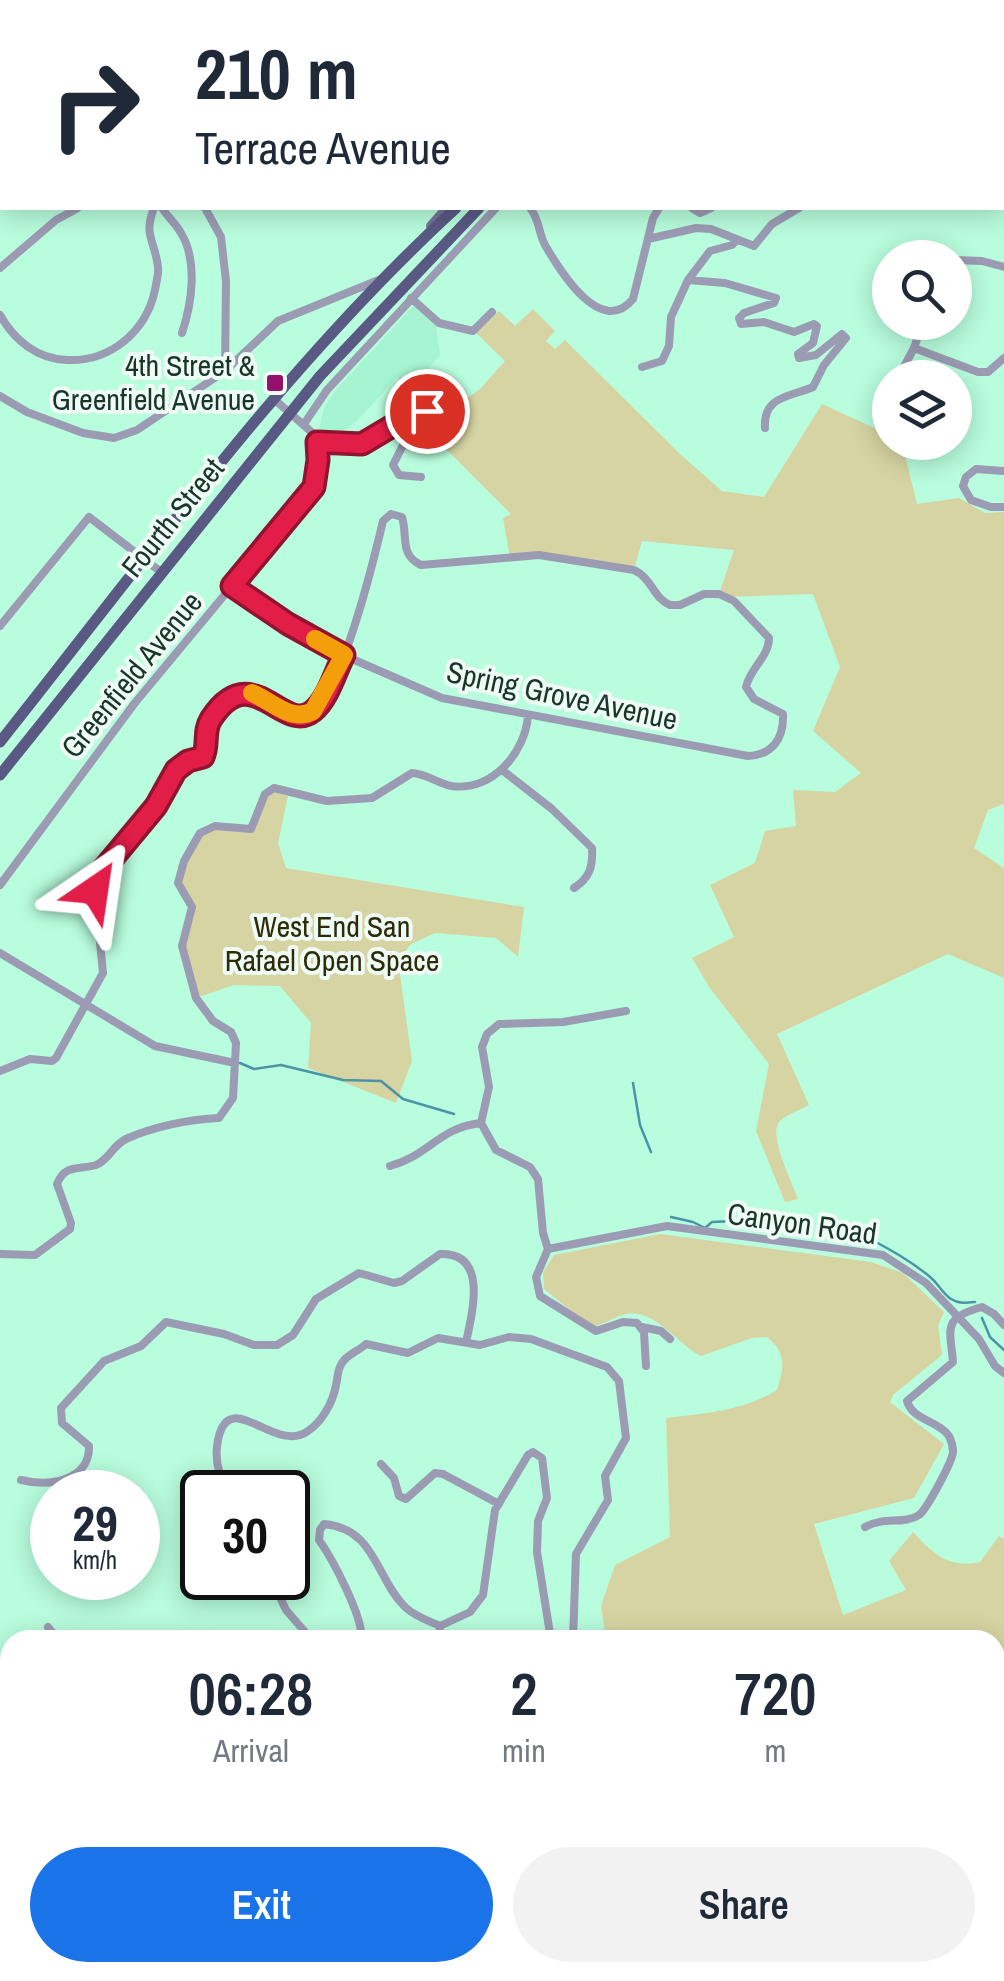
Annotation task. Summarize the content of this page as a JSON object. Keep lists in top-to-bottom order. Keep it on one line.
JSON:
{"streets":{"main road":["Fourth Street"],"street":["Greenfield Avenue","Spring Grove Avenue","Canyon Road"]},"crossings":[["Greenfield Avenue","Spring Grove Avenue"]],"parks":["West End San Rafael Open Space"],"places":{"transit":["4th Street & Greenfield Avenue"]},"page":{"turn":["210 m","Terrace Avenue"],"speed":"29 km/h","limit":"30","eta":["06:28","Arrival","2","min","720","m"],"buttons":["Exit","Share"]}}
